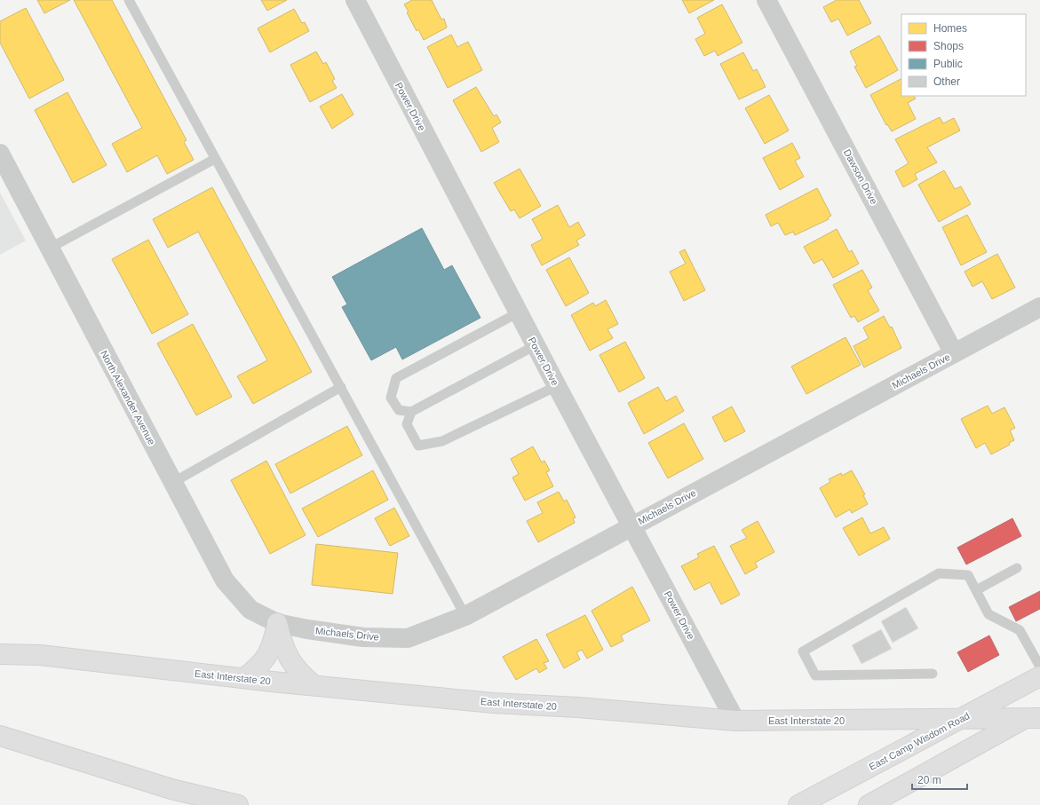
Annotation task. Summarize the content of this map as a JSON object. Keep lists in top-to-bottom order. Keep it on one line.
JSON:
{"streets":{"main road":["East Interstate 20","East Camp Wisdom Road"],"street":["Power Drive","Dawson Drive","Michaels Drive","North Alexander Avenue"]},"crossings":[["Power Drive","Michaels Drive"],["Power Drive","East Interstate 20"],["Dawson Drive","Michaels Drive"],["Michaels Drive","North Alexander Avenue"],["East Interstate 20","East Camp Wisdom Road"]],"legend":["Homes","Shops","Public","Other"],"scale_bar":"20 m"}
